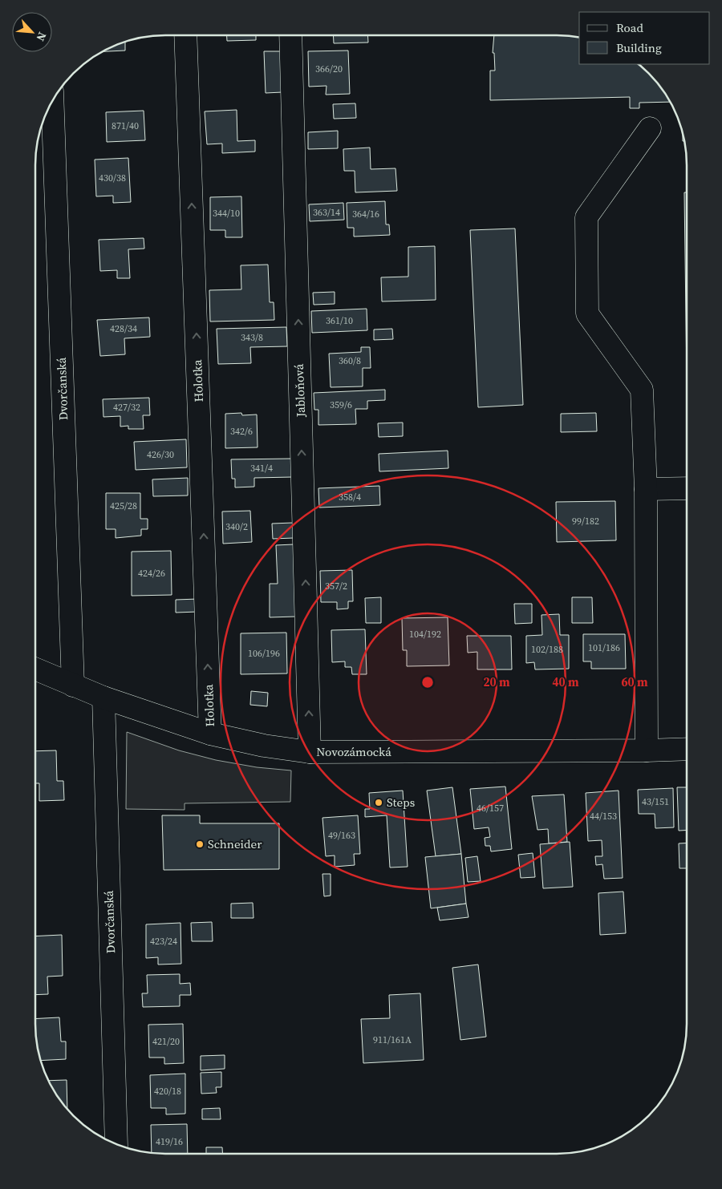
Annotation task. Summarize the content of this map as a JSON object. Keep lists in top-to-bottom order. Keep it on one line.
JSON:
{"streets":{"street":["Holotka","Dvorčanská","Jabloňová","Novozámocká"]},"crossings":[["Holotka","Novozámocká"],["Dvorčanská","Novozámocká"],["Jabloňová","Novozámocká"]],"one_way":["Holotka","Jabloňová"],"places":["Steps","Schneider"],"house_numbers":["366/20","871/40","430/38","363/14","344/10","364/16","361/10","428/34","343/8","360/8","359/6","427/32","342/6","426/30","341/4","358/4","425/28","99/182","340/2","424/26","357/2","104/192","101/186","102/188","106/196","43/151","46/157","44/153","49/163","423/24","911/161A","421/20","420/18","419/16"],"legend":["Road","Building"],"north":"bottom right","rings":["20 m","40 m","60 m"]}
